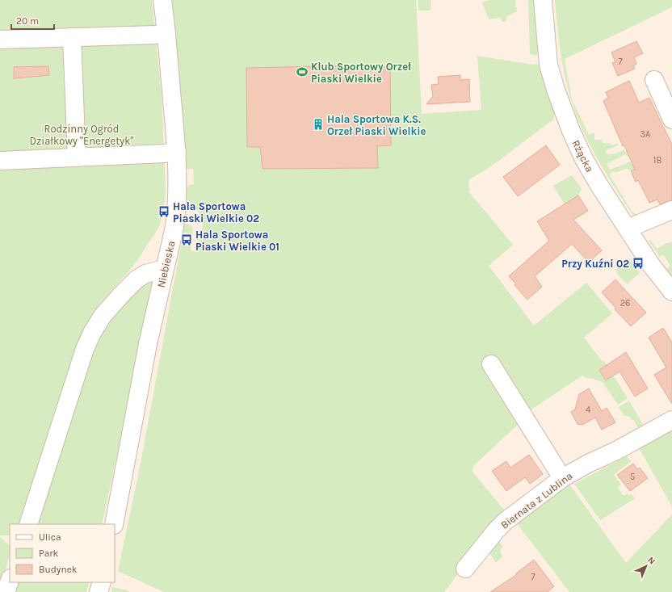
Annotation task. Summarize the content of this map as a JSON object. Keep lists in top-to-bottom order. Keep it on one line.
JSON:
{"streets":{"street":["Rżącka","Niebieska","Biernata z Lublina"]},"parks":["Rodzinny Ogród Działkowy \"Energetyk\""],"places":{"sports":["Klub Sportowy Orzeł Piaski Wielkie"],"building":["Hala Sportowa K.S. Orzeł Piaski Wielkie"],"bus stop":["Hala Sportowa Piaski Wielkie 02","Hala Sportowa Piaski Wielkie 01","Przy Kuźni 02"]},"house_numbers":["7","3A","1B","26","4","5","7"],"legend":["Ulica","Park","Budynek"],"scale_bar":"20 m","north":"top right"}
